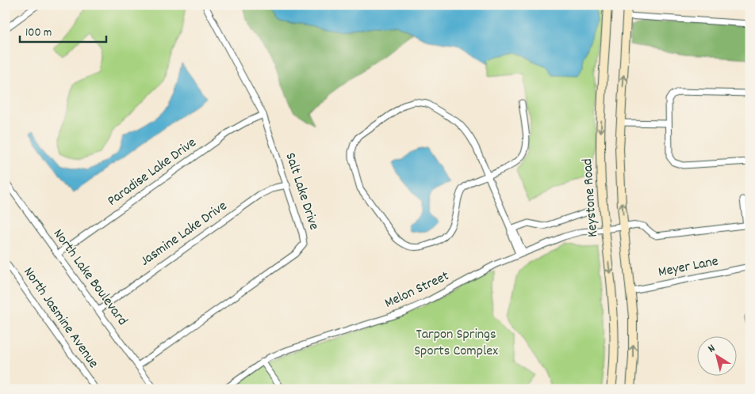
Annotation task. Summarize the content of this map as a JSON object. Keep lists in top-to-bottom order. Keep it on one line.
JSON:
{"streets":{"main road":["Keystone Road"],"street":["Paradise Lake Drive","Salt Lake Drive","Jasmine Lake Drive","Meyer Lane","North Lake Boulevard","Melon Street","North Jasmine Avenue"]},"crossings":[["Paradise Lake Drive","Salt Lake Drive"],["Paradise Lake Drive","North Lake Boulevard"],["Salt Lake Drive","Jasmine Lake Drive"],["Salt Lake Drive","North Lake Boulevard"],["Keystone Road","Melon Street"],["Jasmine Lake Drive","North Lake Boulevard"]],"parks":["Tarpon Springs Sports Complex"],"scale_bar":"100 m","north":"top left"}
